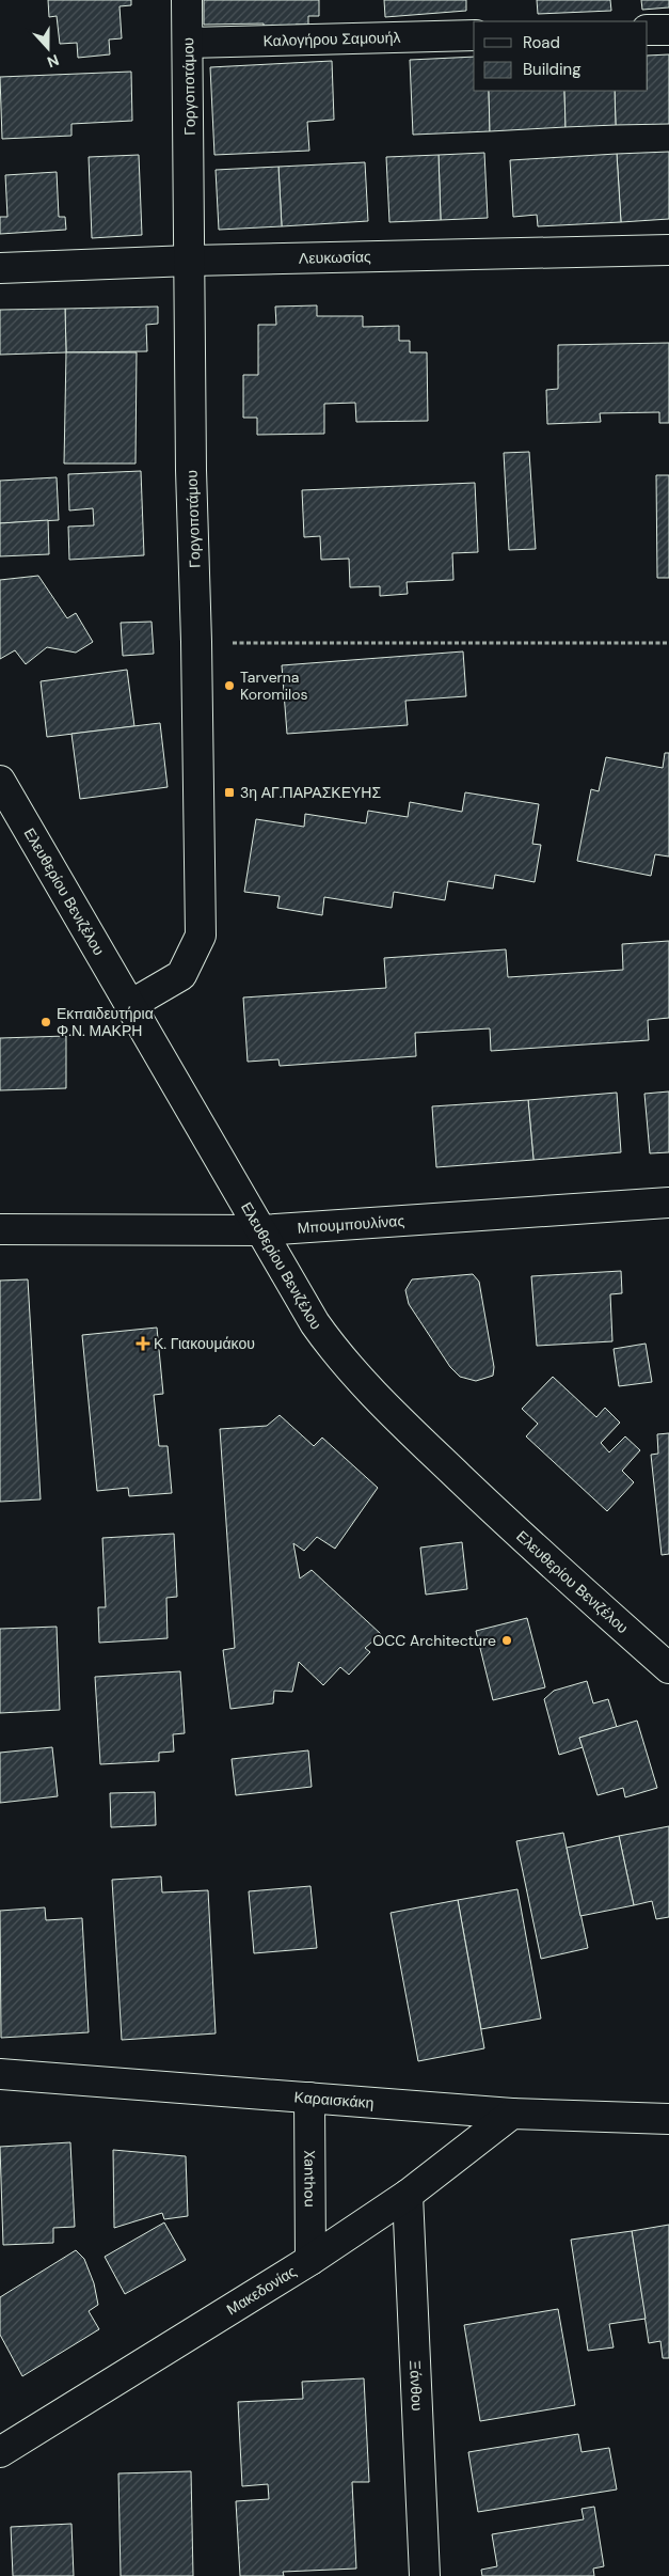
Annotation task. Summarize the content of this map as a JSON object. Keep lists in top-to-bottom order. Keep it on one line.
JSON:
{"streets":{"street":["Καλογήρου Σαμουήλ","Γοργοποτάμου","Λευκωσίας","Ελευθερίου Βενιζέλου","Μπουμπουλίνας","Καραισκάκη","Xanthou","Μακεδονίας","Ξάνθου"]},"crossings":[["Καλογήρου Σαμουήλ","Γοργοποτάμου"],["Γοργοποτάμου","Λευκωσίας"],["Γοργοποτάμου","Ελευθερίου Βενιζέλου"],["Ελευθερίου Βενιζέλου","Μπουμπουλίνας"],["Καραισκάκη","Xanthou"],["Καραισκάκη","Μακεδονίας"],["Xanthou","Μακεδονίας"],["Μακεδονίας","Ξάνθου"]],"places":{"other":["Tarverna Koromilos","Εκπαιδευτήρια Φ.Ν. ΜΑΚΡΗ","OCC Architecture"],"transit":["3η ΑΓ.ΠΑΡΑΣΚΕΥΗΣ"],"health":["Κ. Γιακουμάκου"]},"legend":["Road","Building"],"north":"bottom"}
